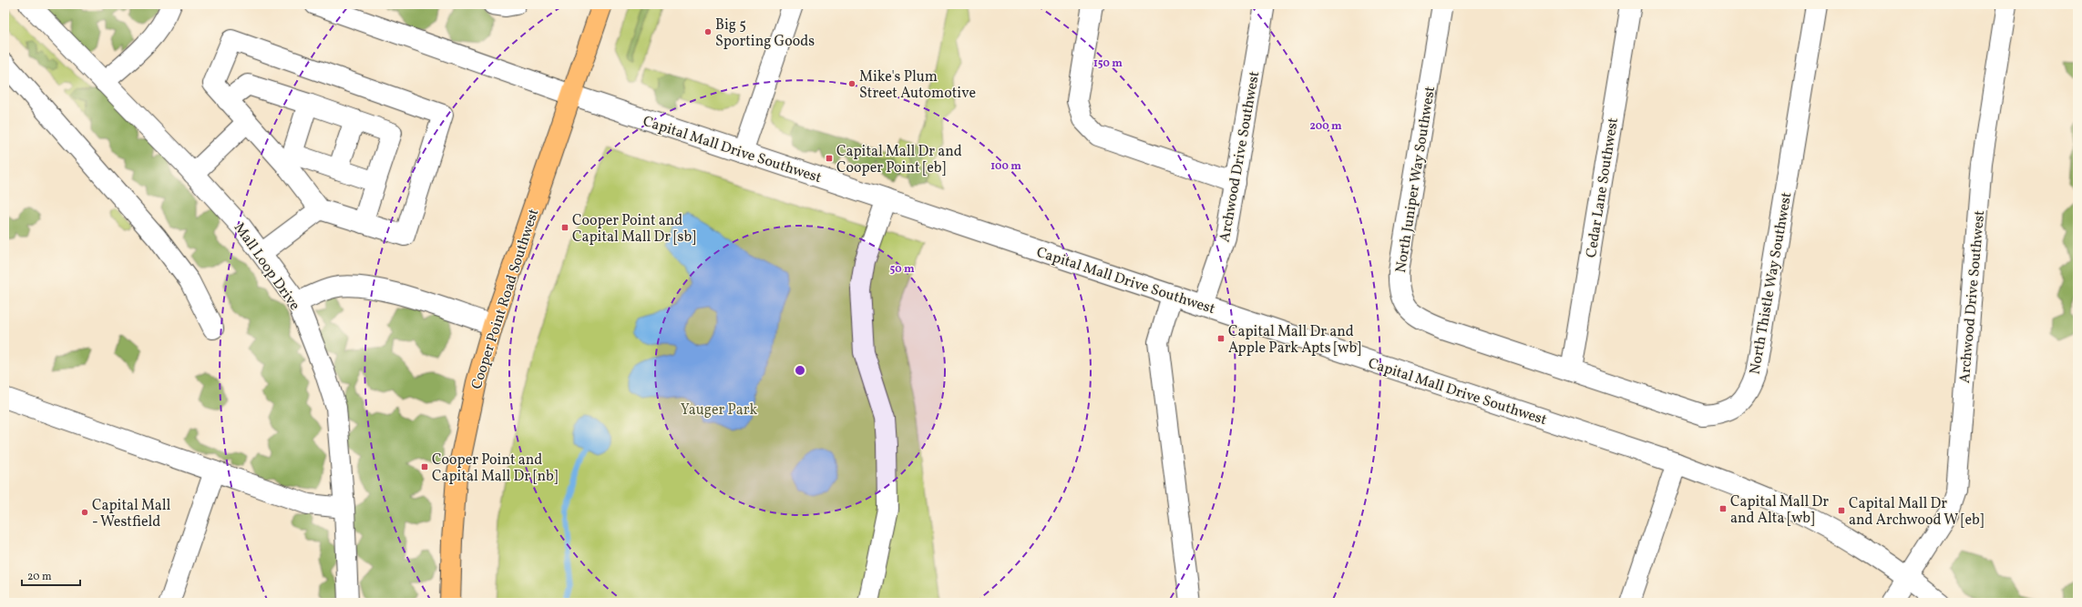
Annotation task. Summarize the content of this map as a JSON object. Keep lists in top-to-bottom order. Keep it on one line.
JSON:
{"streets":{"main road":["Cooper Point Road Southwest"],"street":["Capital Mall Drive Southwest","Archwood Drive Southwest","North Juniper Way Southwest","Cedar Lane Southwest","Mall Loop Drive","North Thistle Way Southwest"]},"crossings":[["Capital Mall Drive Southwest","Archwood Drive Southwest"],["Capital Mall Drive Southwest","Cooper Point Road Southwest"],["North Juniper Way Southwest","Cedar Lane Southwest"],["North Juniper Way Southwest","North Thistle Way Southwest"],["Cedar Lane Southwest","North Thistle Way Southwest"]],"parks":["Yauger Park"],"places":{"other":["Big 5 Sporting Goods","Mike's Plum Street Automotive","Capital Mall - Westfield"],"transit":["Capital Mall Dr and Cooper Point [eb]","Cooper Point and Capital Mall Dr [sb]","Capital Mall Dr and Apple Park Apts [wb]","Cooper Point and Capital Mall Dr [nb]","Capital Mall Dr and Alta [wb]","Capital Mall Dr and Archwood W [eb]"]},"scale_bar":"20 m","rings":["150 m","200 m","100 m","50 m"]}
